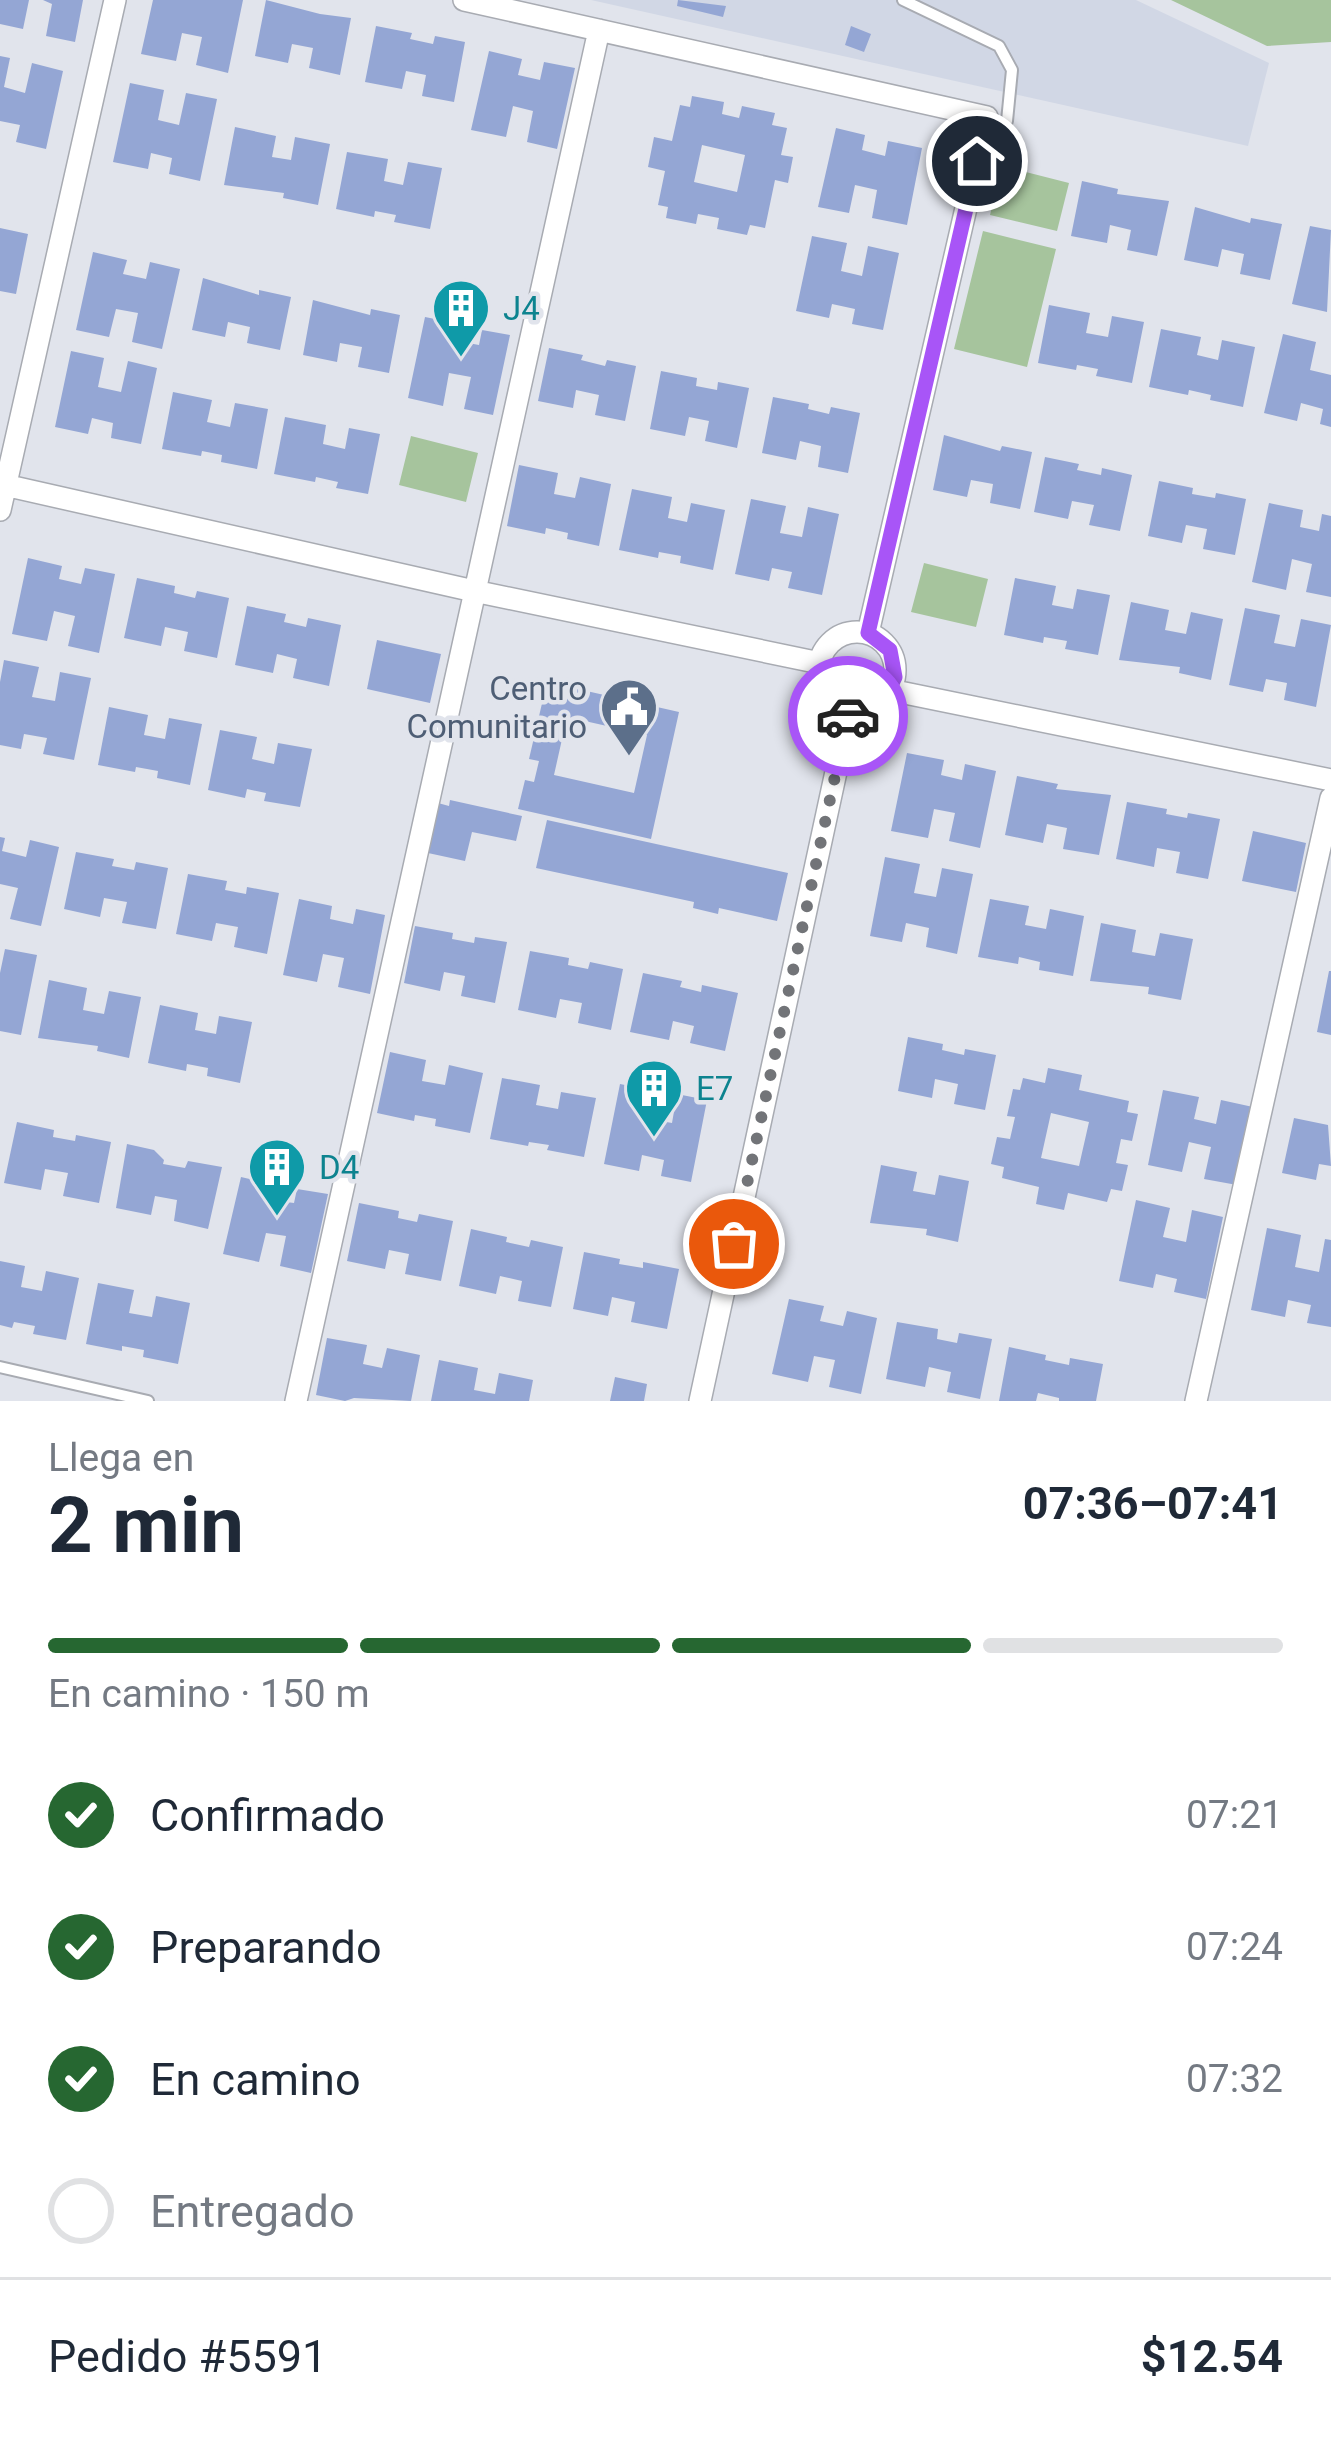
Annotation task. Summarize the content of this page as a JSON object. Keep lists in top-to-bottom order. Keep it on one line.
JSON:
{"places":{"building":["J4","E7","D4"],"public building":["Centro Comunitario"]},"page":{"heading":["2 min","Llega en","07:36–07:41"],"panel":["Pedido #5591","$12.54"],"bar":"En camino · 150 m","list":[["Confirmado","07:21"],["Preparando","07:24"],["En camino","07:32"],"Entregado"]}}
